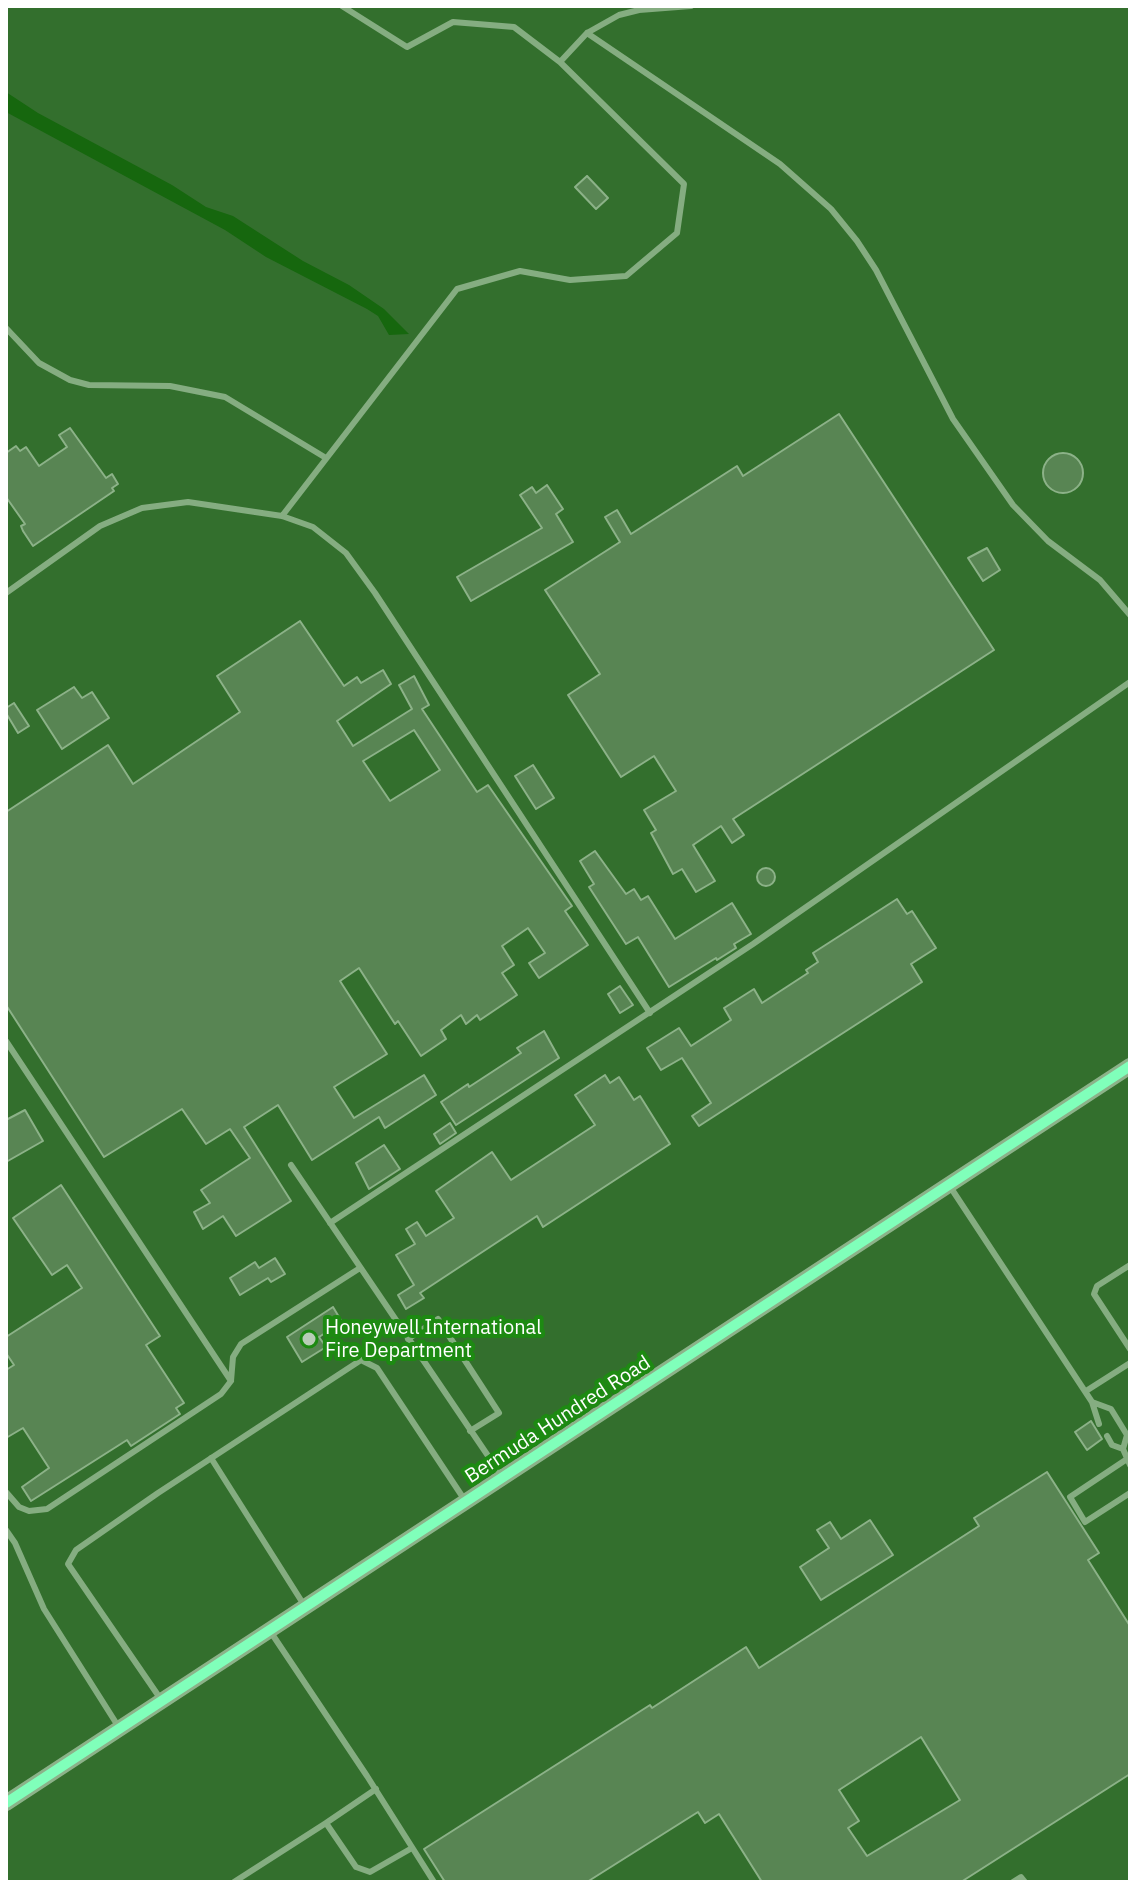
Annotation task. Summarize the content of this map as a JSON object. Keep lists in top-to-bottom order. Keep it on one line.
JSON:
{"streets":{"street":["Bermuda Hundred Road"]},"places":["Honeywell International Fire Department"]}
